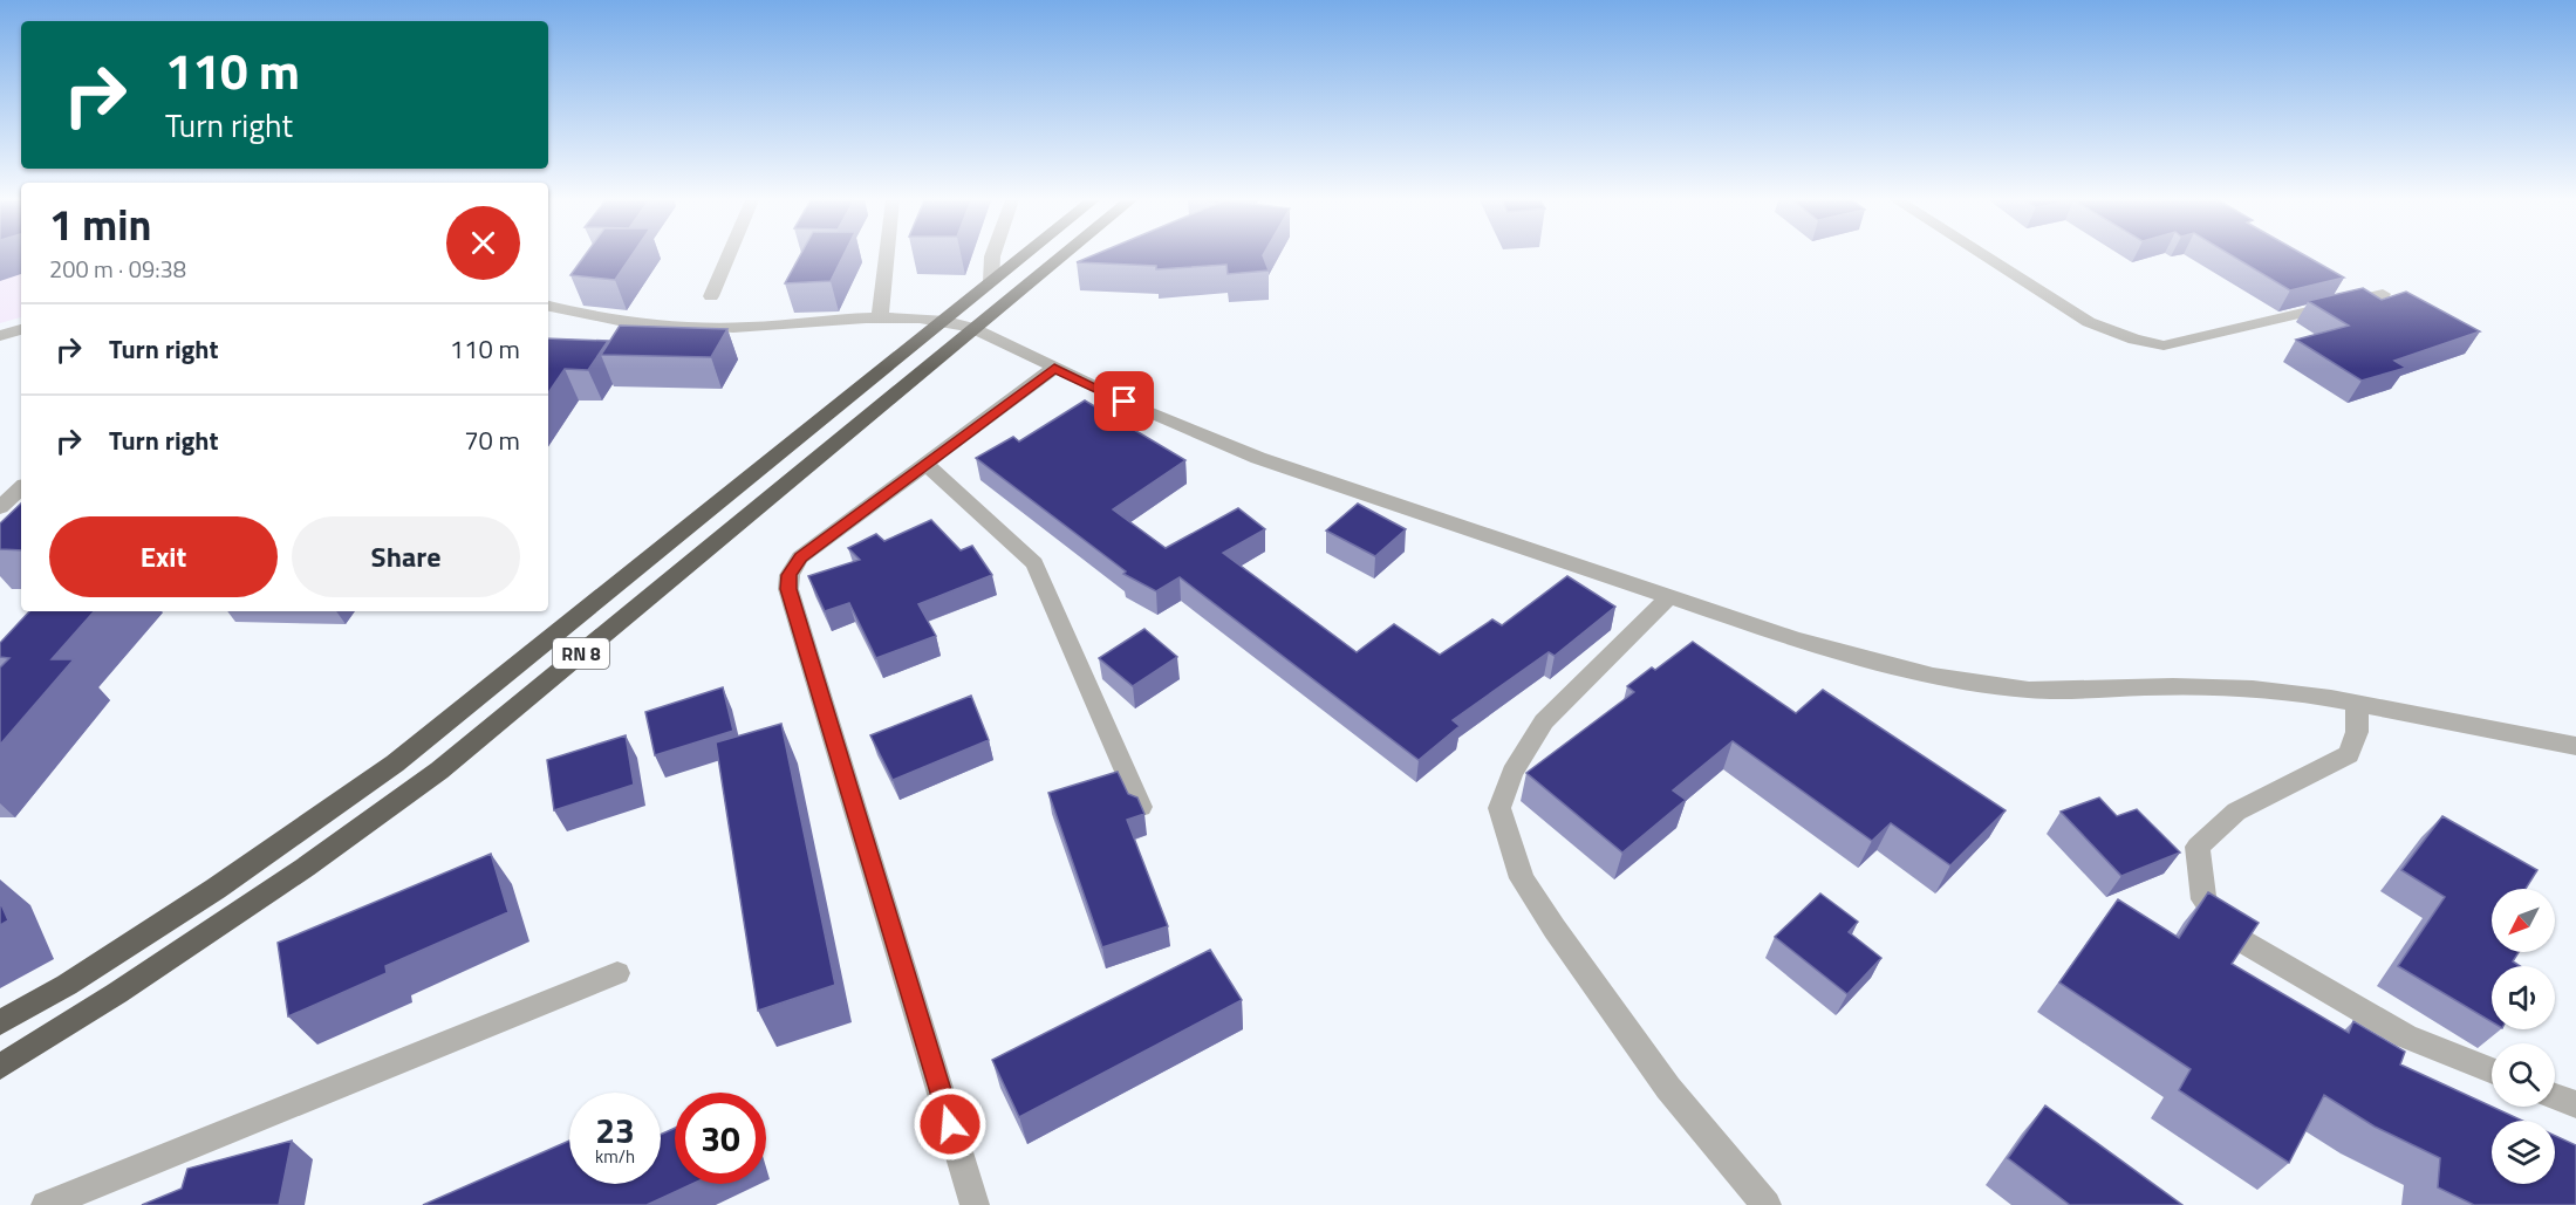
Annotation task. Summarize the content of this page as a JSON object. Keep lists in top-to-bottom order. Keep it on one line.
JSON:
{"streets":{"highway":["RN 8"]},"north":"bottom left","page":{"turn":["110 m","Turn right"],"heading":["1 min","200 m · 09:38"],"list":[{"name":"Turn right","value":"110 m"},{"name":"Turn right","value":"70 m"}],"buttons":["Exit","Share"],"speed":"23 km/h","limit":"30"}}
